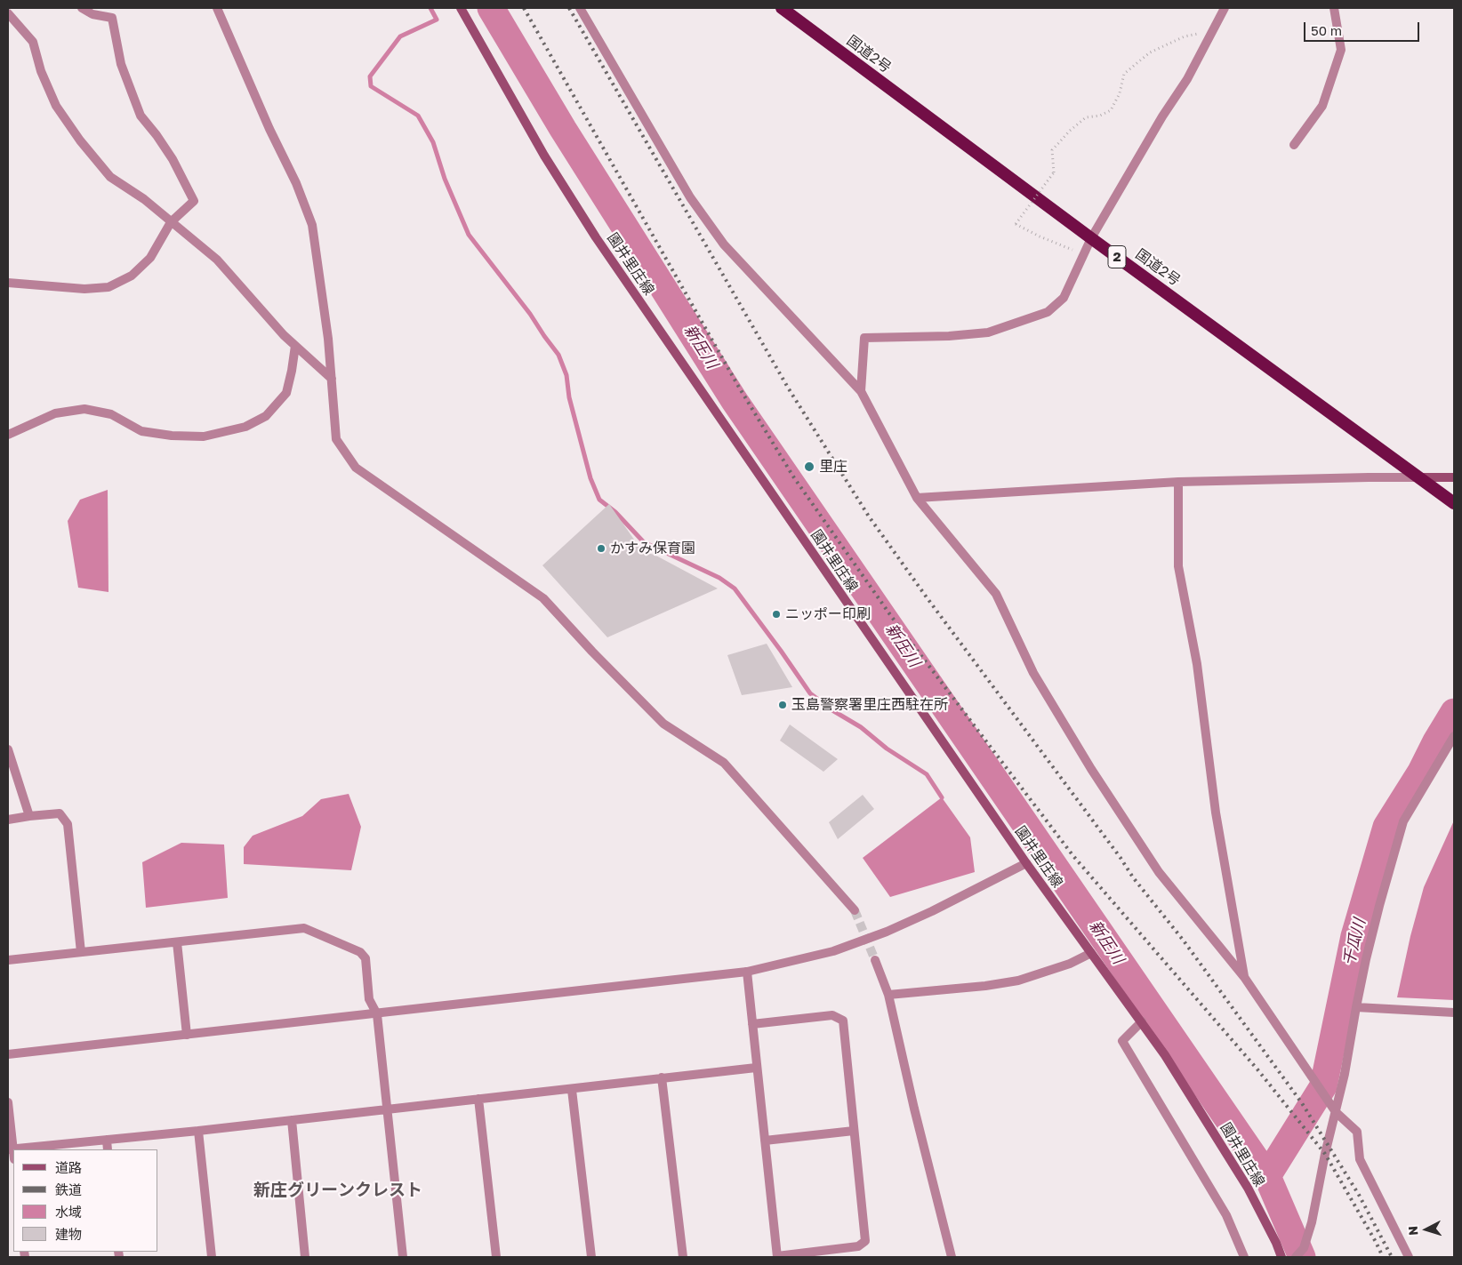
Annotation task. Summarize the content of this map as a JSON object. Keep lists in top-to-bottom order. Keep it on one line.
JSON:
{"streets":{"highway":["国道2号","2"],"main road":["園井里庄線"]},"districts":["新庄グリーンクレスト"],"water":["新圧川","千瓜川"],"places":["里庄","かすみ保育園","ニッポー印刷","玉島警察署里庄西駐在所"],"legend":["道路","鉄道","水域","建物"],"scale_bar":"50 m","north":"left"}
